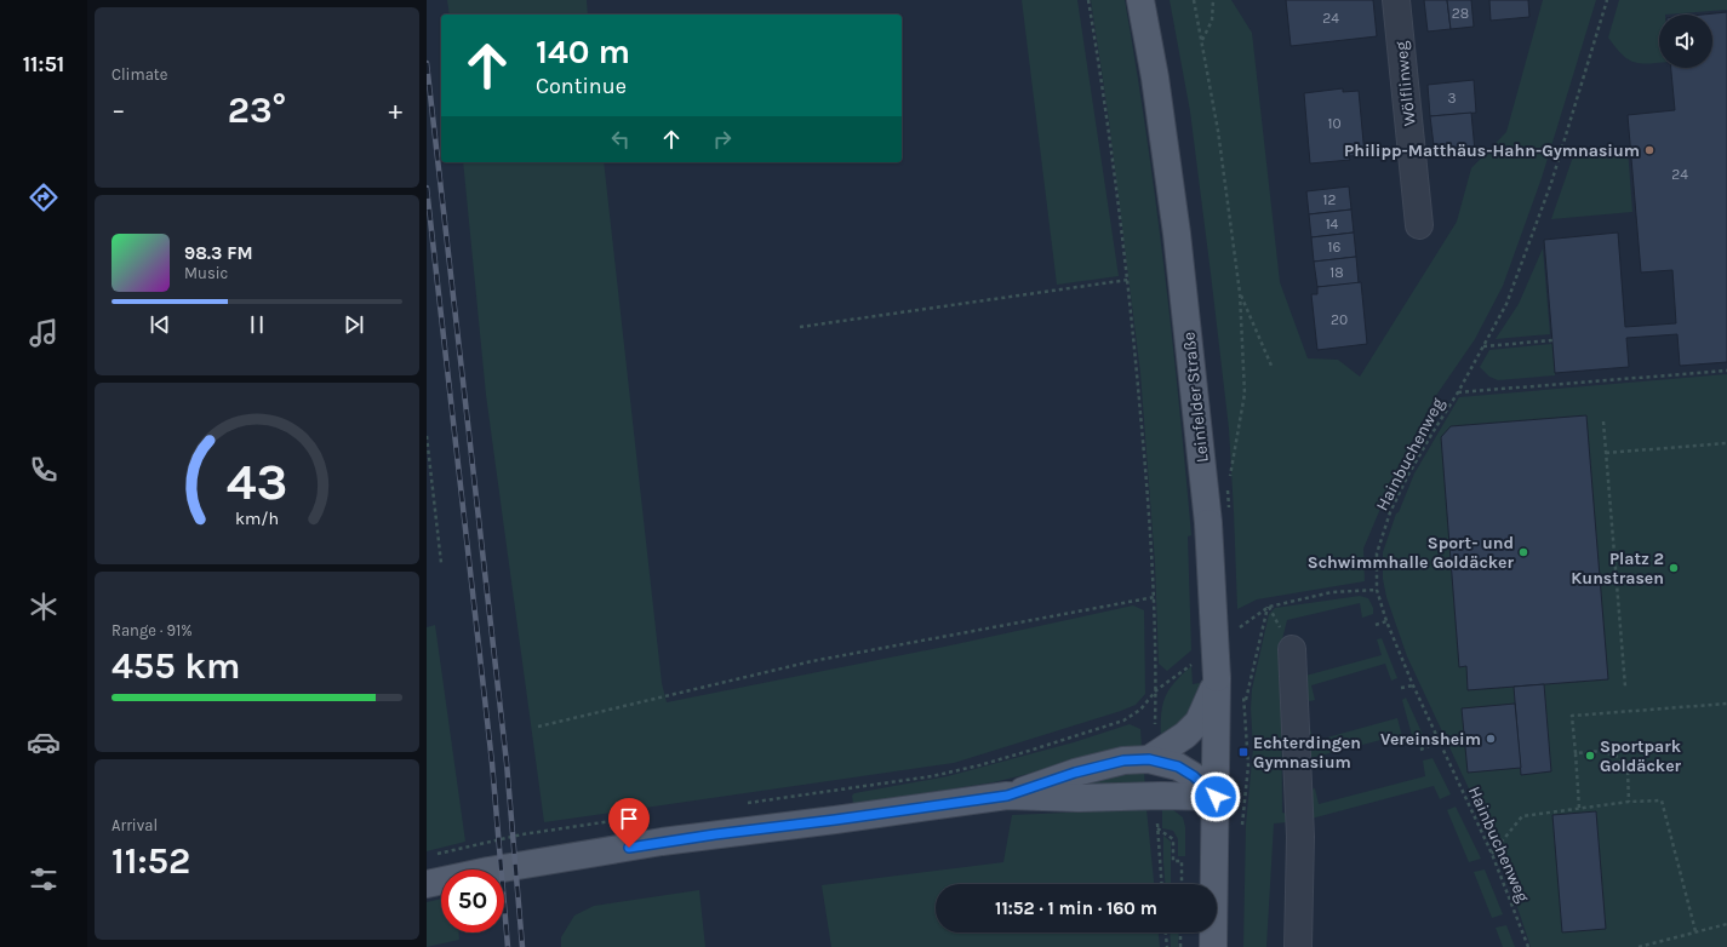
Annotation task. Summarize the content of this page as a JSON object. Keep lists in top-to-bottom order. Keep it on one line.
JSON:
{"streets":{"main road":["Leinfelder Straße"],"street":["Wölflinweg"],"path":["Hainbuchenweg"]},"places":{"other":["Philipp-Matthäus-Hahn-Gymnasium","Sport- und Schwimmhalle Goldäcker","Platz 2 Kunstrasen","Vereinsheim","Sportpark Goldäcker"],"transit":["Echterdingen Gymnasium"]},"house_numbers":["28","24","3","10","24","12","14","16","18","20"],"page":{"tabs":"11:51","tile":["Climate",["Range · 91%","455 km"],["Arrival","11:52"]],"turn":["140 m","Continue"],"heat":["−","23°","+"],"song":["98.3 FM","Music"],"limit":"50","trip":"11:52 · 1 min · 160 m","gauge":["43","km/h"]}}
